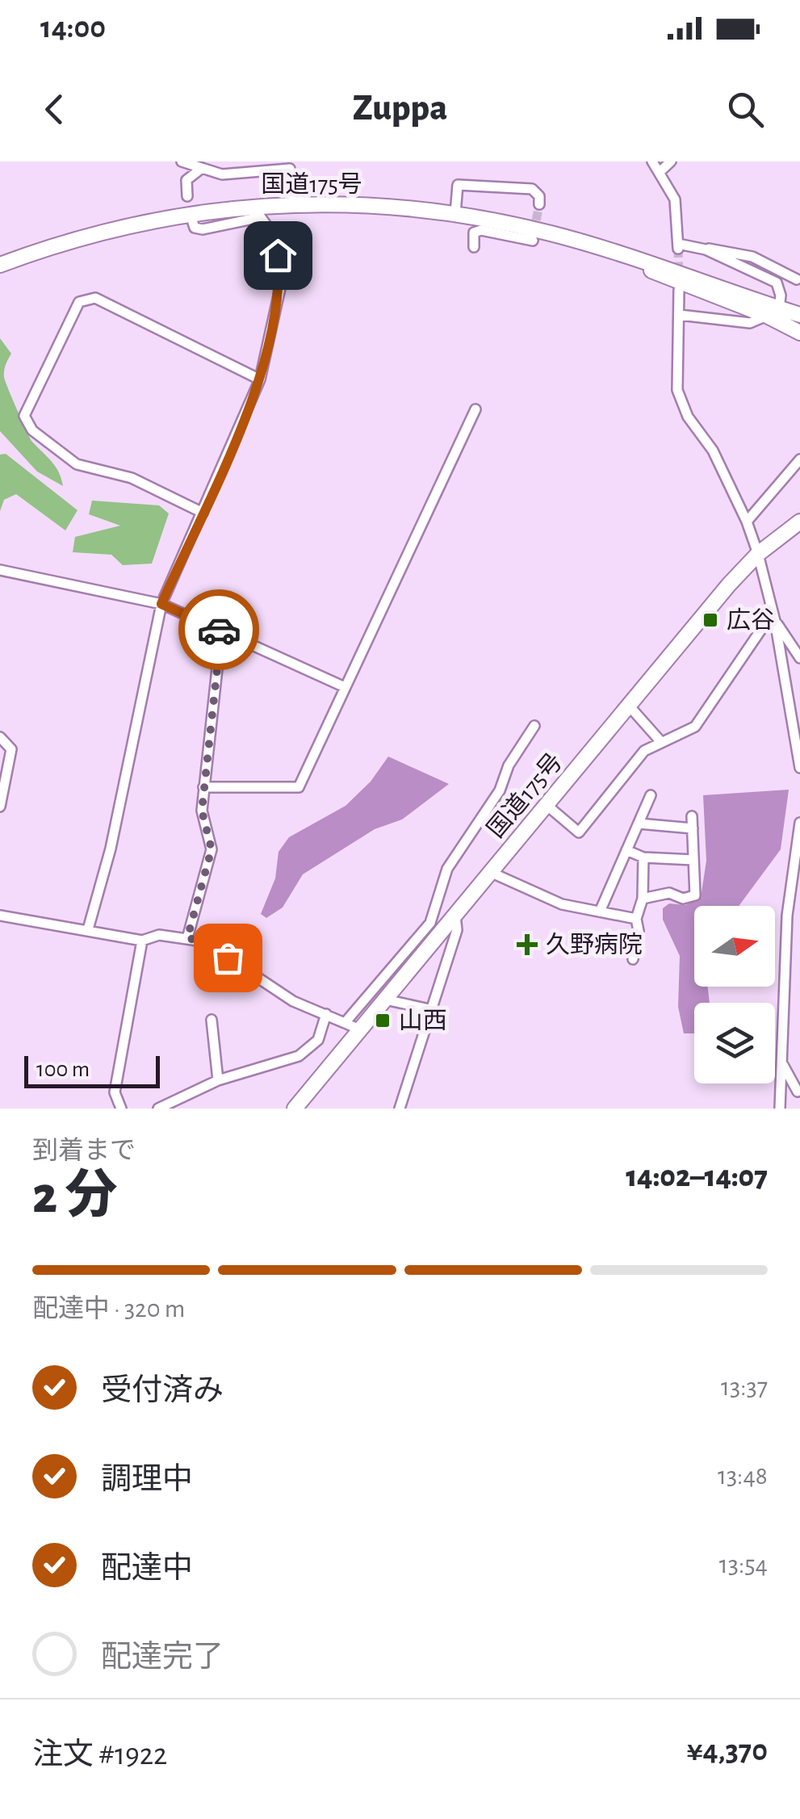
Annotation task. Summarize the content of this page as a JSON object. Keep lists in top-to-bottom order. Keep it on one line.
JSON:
{"streets":{"highway":["国道175号"]},"places":{"transit":["広谷","山西"],"health":["久野病院"]},"scale_bar":"100 m","north":"right","page":{"status":"14:00","header":"Zuppa","scale":"100 m","heading":["2 分","到着まで","14:02–14:07"],"panel":["注文 #1922","¥4,370"],"bar":"配達中 · 320 m","list":[["受付済み","13:37"],["調理中","13:48"],["配達中","13:54"],"配達完了"]}}
